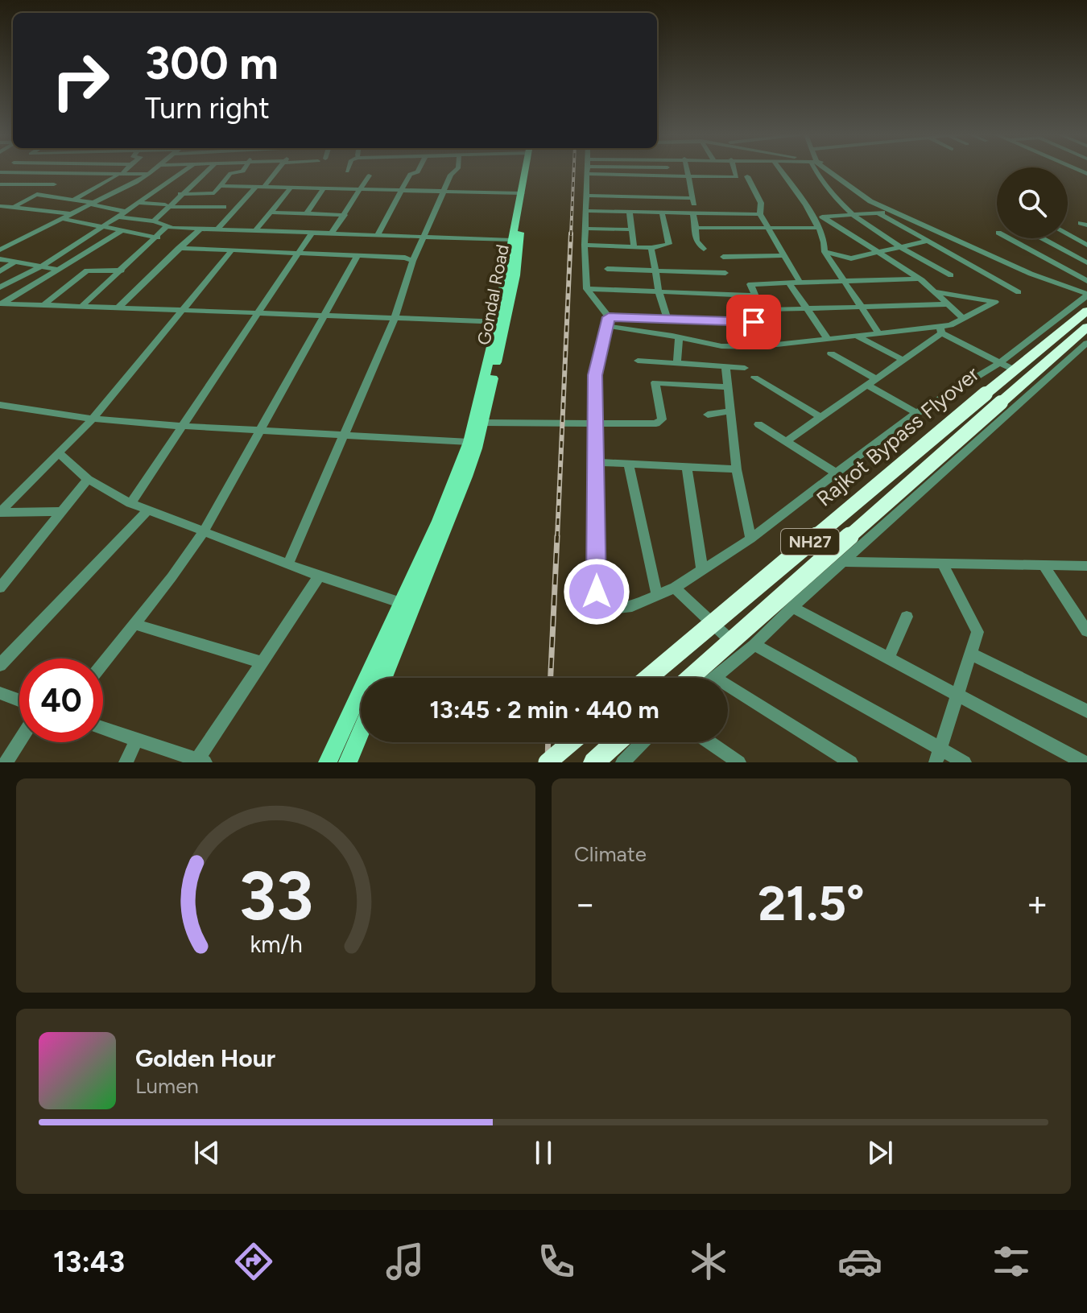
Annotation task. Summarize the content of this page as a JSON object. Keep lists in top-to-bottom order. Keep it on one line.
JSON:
{"streets":{"highway":["Rajkot Bypass Flyover","NH27"],"main road":["Gondal Road"]},"crossings":[["Rajkot Bypass Flyover","NH27"]],"page":{"turn":["300 m","Turn right"],"limit":"40","trip":"13:45 · 2 min · 440 m","tile":"Climate","heat":["−","21.5°","+"],"song":["Golden Hour","Lumen"],"tabs":"13:43","gauge":["33","km/h"]}}
